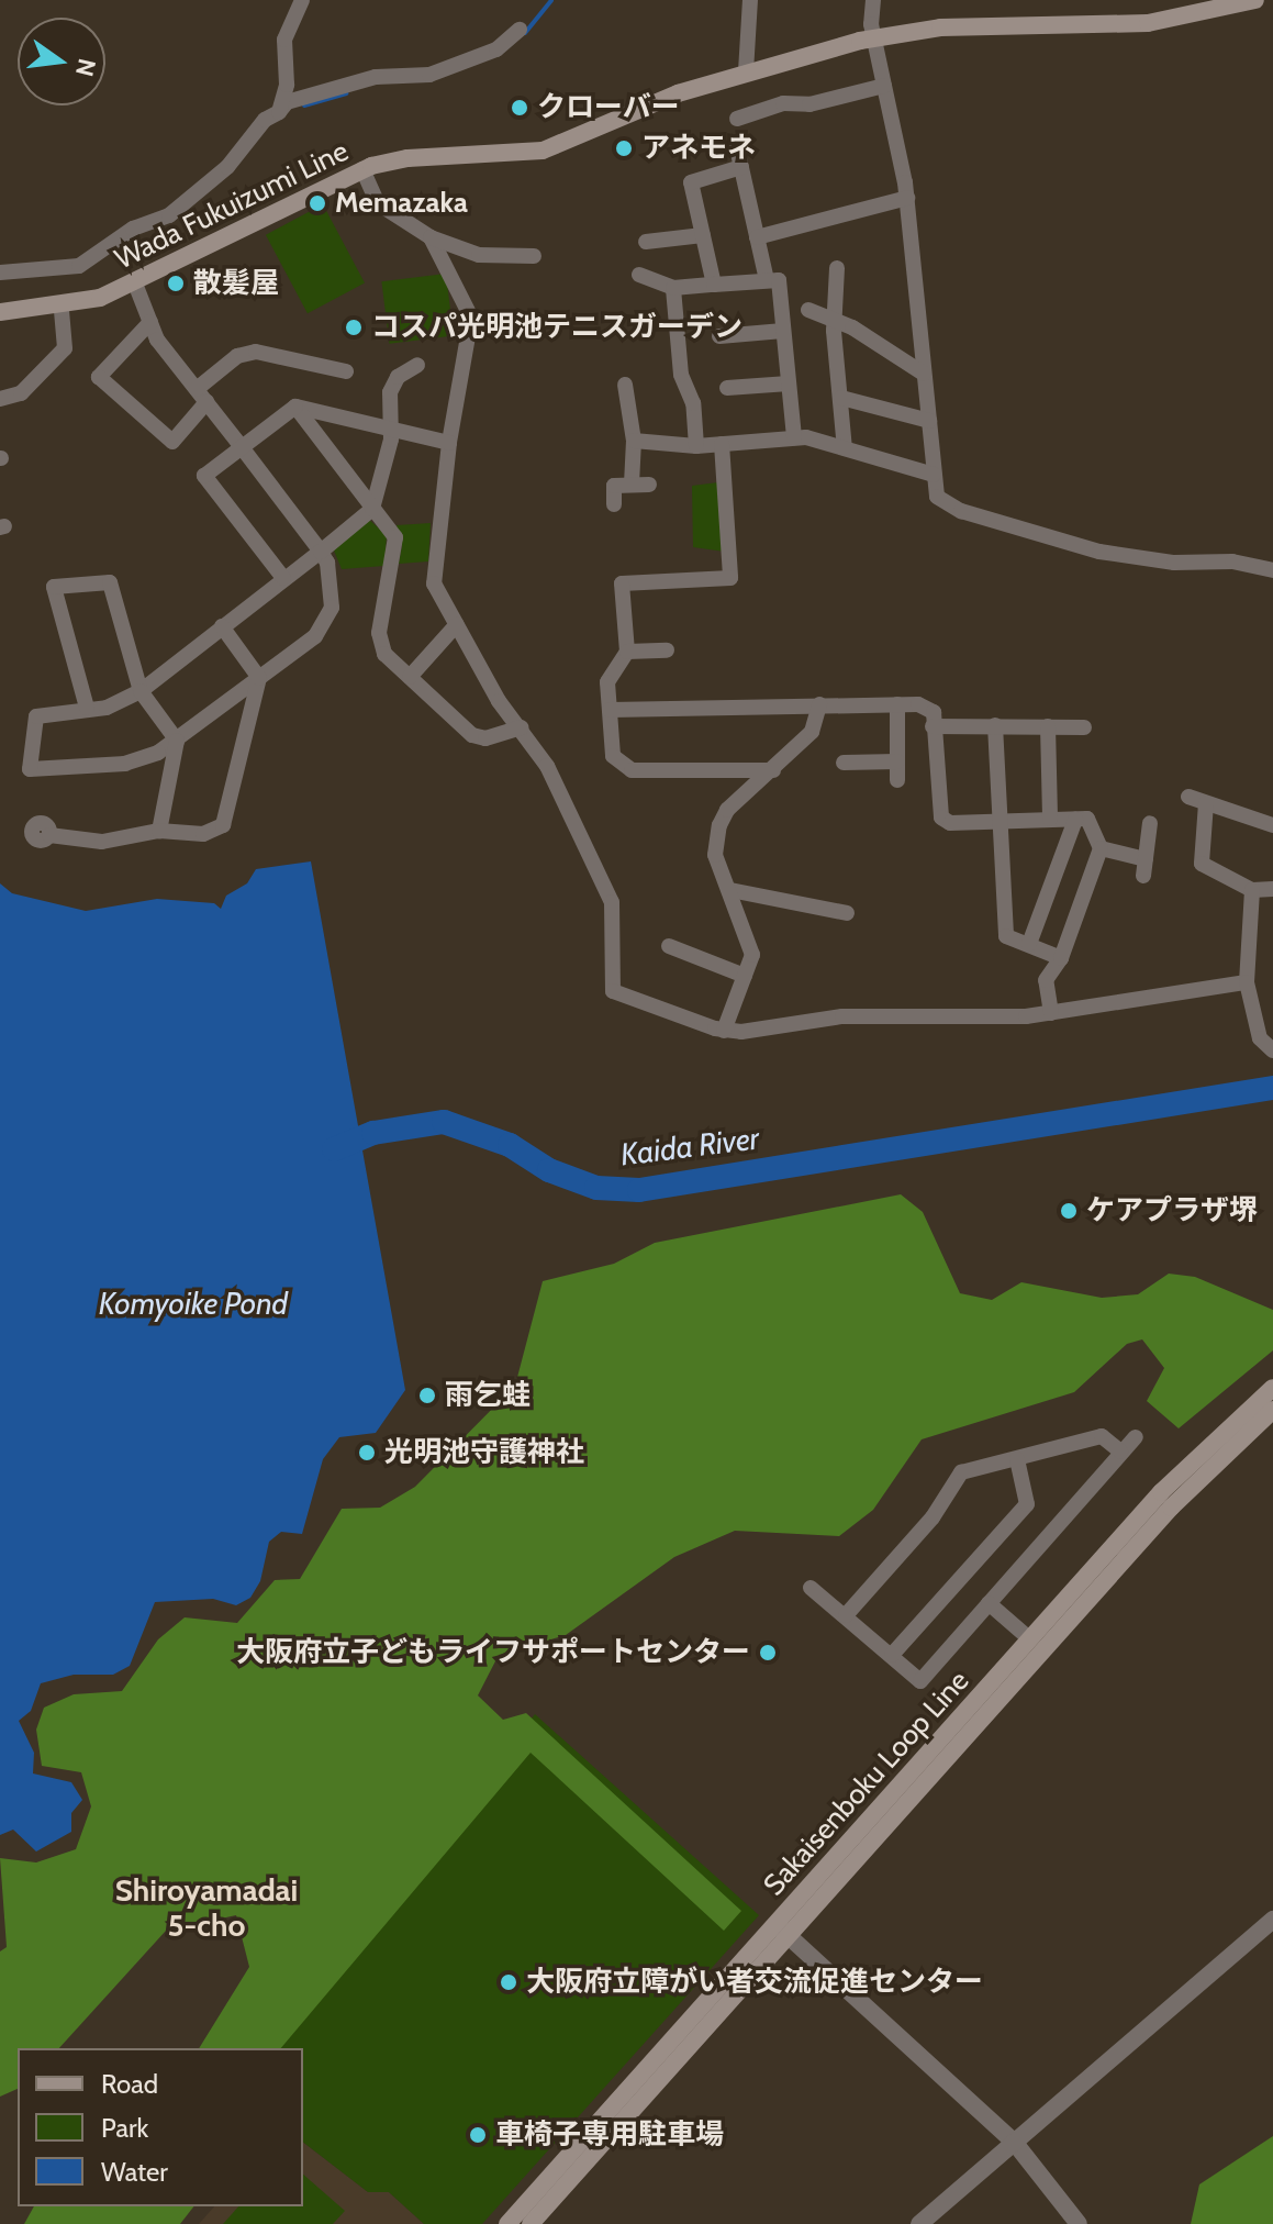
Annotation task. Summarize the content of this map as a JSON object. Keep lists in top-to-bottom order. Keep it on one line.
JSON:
{"streets":{"main road":["Wada Fukuizumi Line","Sakaisenboku Loop Line"]},"districts":["Shiroyamadai 5-cho"],"water":["Kaida River","Komyoike Pond"],"places":["クローバー","アネモネ","Memazaka","散髪屋","コスパ光明池テニスガーデン","ケアプラザ堺","雨乞蛙","光明池守護神社","大阪府立子どもライフサポートセンター","大阪府立障がい者交流促進センター","車椅子専用駐車場"],"legend":["Road","Park","Water"],"north":"right"}
